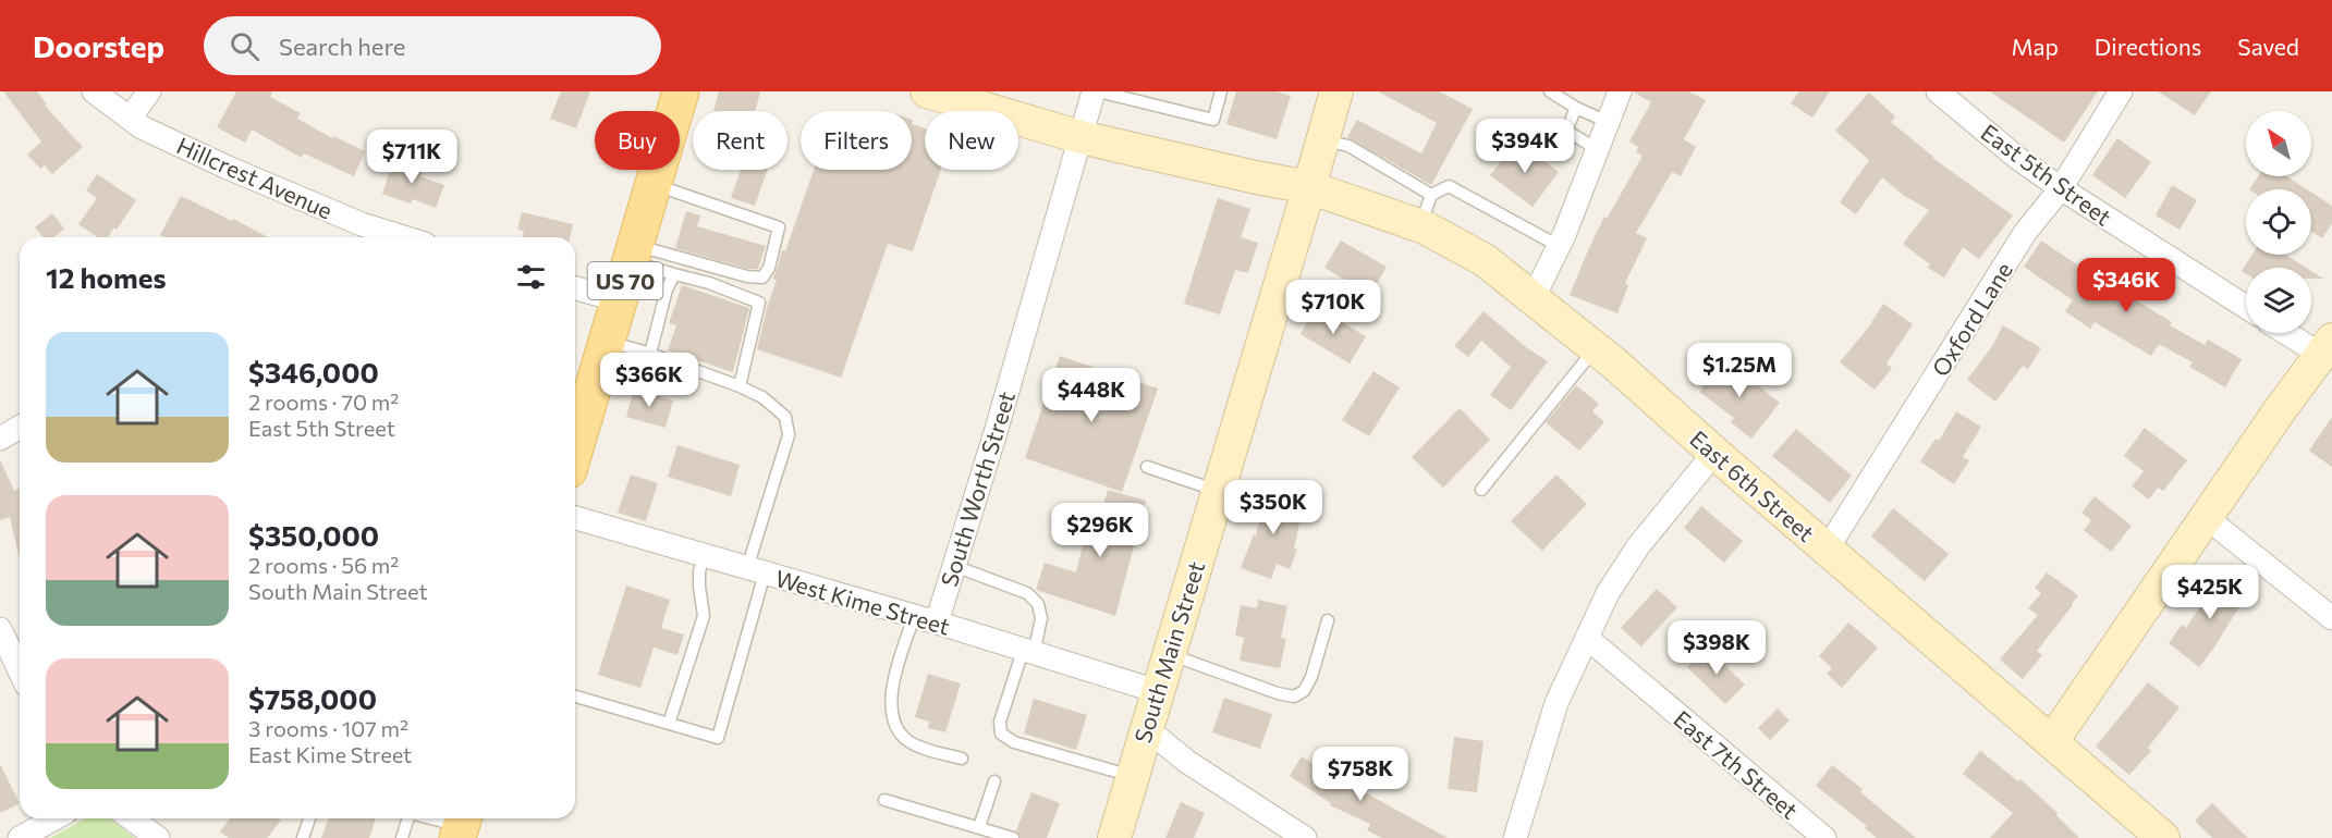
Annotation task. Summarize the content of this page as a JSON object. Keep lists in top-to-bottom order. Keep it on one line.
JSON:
{"streets":{"main road":["US 70"],"street":["East 5th Street","Hillcrest Avenue","Oxford Lane","East 6th Street","South Worth Street","West Kime Street","South Main Street","East 7th Street"]},"crossings":[["East 5th Street","Oxford Lane"],["Oxford Lane","East 6th Street"],["East 6th Street","South Worth Street"],["East 6th Street","South Main Street"],["South Worth Street","West Kime Street"],["West Kime Street","South Main Street"]],"north":"top left","page":{"header":"Doorstep","search":"Search here","nav":["Map","Directions","Saved"],"chip":["Buy","Rent","Filters","New"],"price":["$394K","$711K","$346K","$710K","$1.25M","$366K","$448K","$350K","$296K","$425K","$398K","$758K"],"heading":"12 homes","list":[{"name":"$346,000","note":"2 rooms · 70 m² · East 5th Street"},{"name":"$350,000","note":"2 rooms · 56 m² · South Main Street"},{"name":"$758,000","note":"3 rooms · 107 m² · East Kime Street"}]}}
